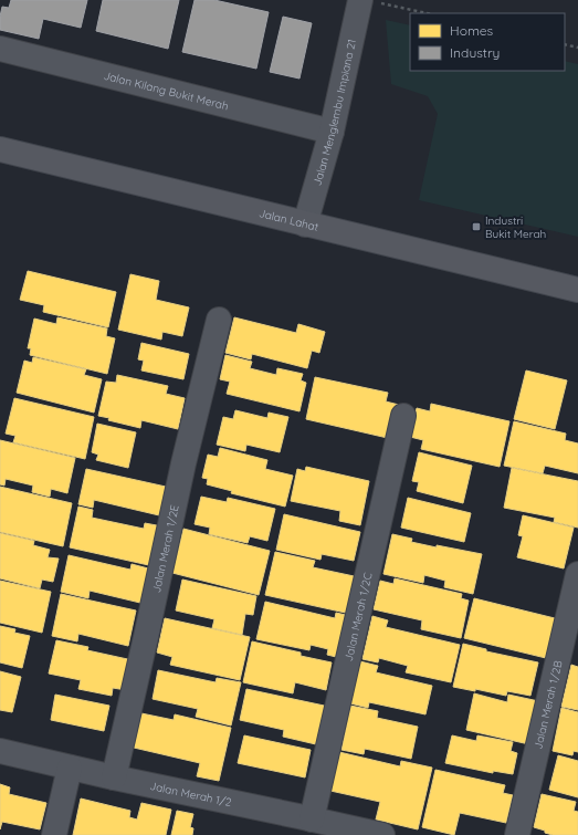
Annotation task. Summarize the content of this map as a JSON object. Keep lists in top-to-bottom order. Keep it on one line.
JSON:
{"streets":{"main road":["Jalan Lahat"],"street":["Jalan Kilang Bukit Merah","Jalan Menglembu Impiana 21","Jalan Merah 1/2E","Jalan Merah 1/2C","Jalan Merah 1/2B","Jalan Merah 1/2"]},"crossings":[["Jalan Kilang Bukit Merah","Jalan Menglembu Impiana 21"],["Jalan Menglembu Impiana 21","Jalan Lahat"],["Jalan Merah 1/2E","Jalan Merah 1/2"],["Jalan Merah 1/2C","Jalan Merah 1/2"]],"places":{"transit":["Industri Bukit Merah"]},"legend":["Homes","Industry"]}
